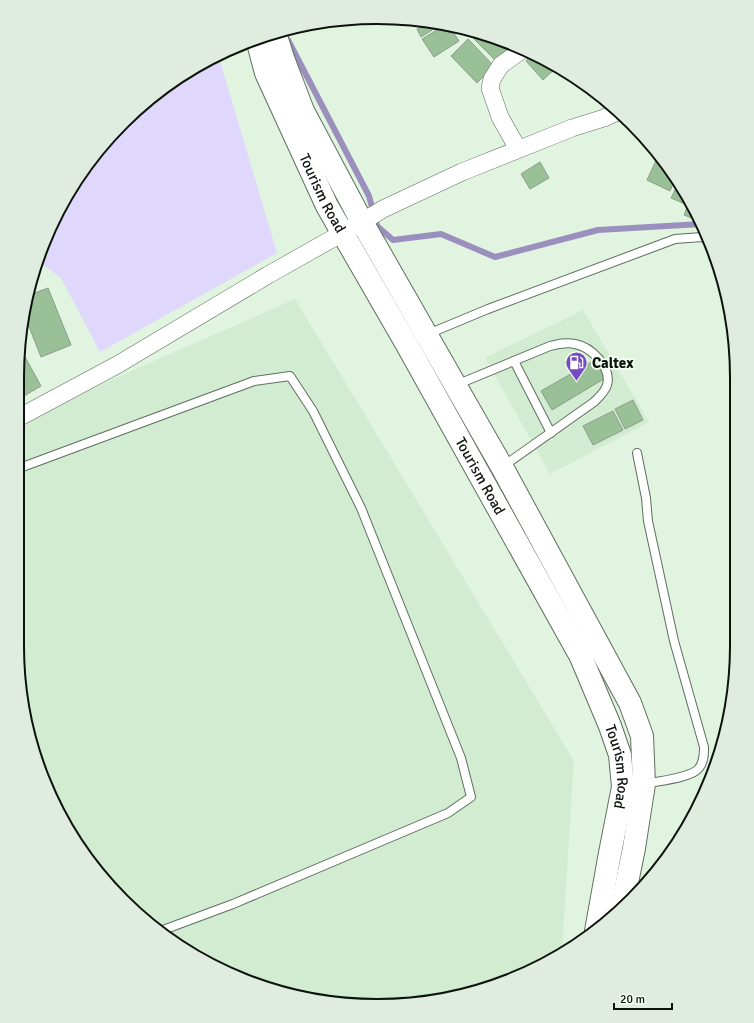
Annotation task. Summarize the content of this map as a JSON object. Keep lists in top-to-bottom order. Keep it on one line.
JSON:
{"streets":{"main road":["Tourism Road"]},"places":{"fuel station":["Caltex"]},"scale_bar":"20 m"}
